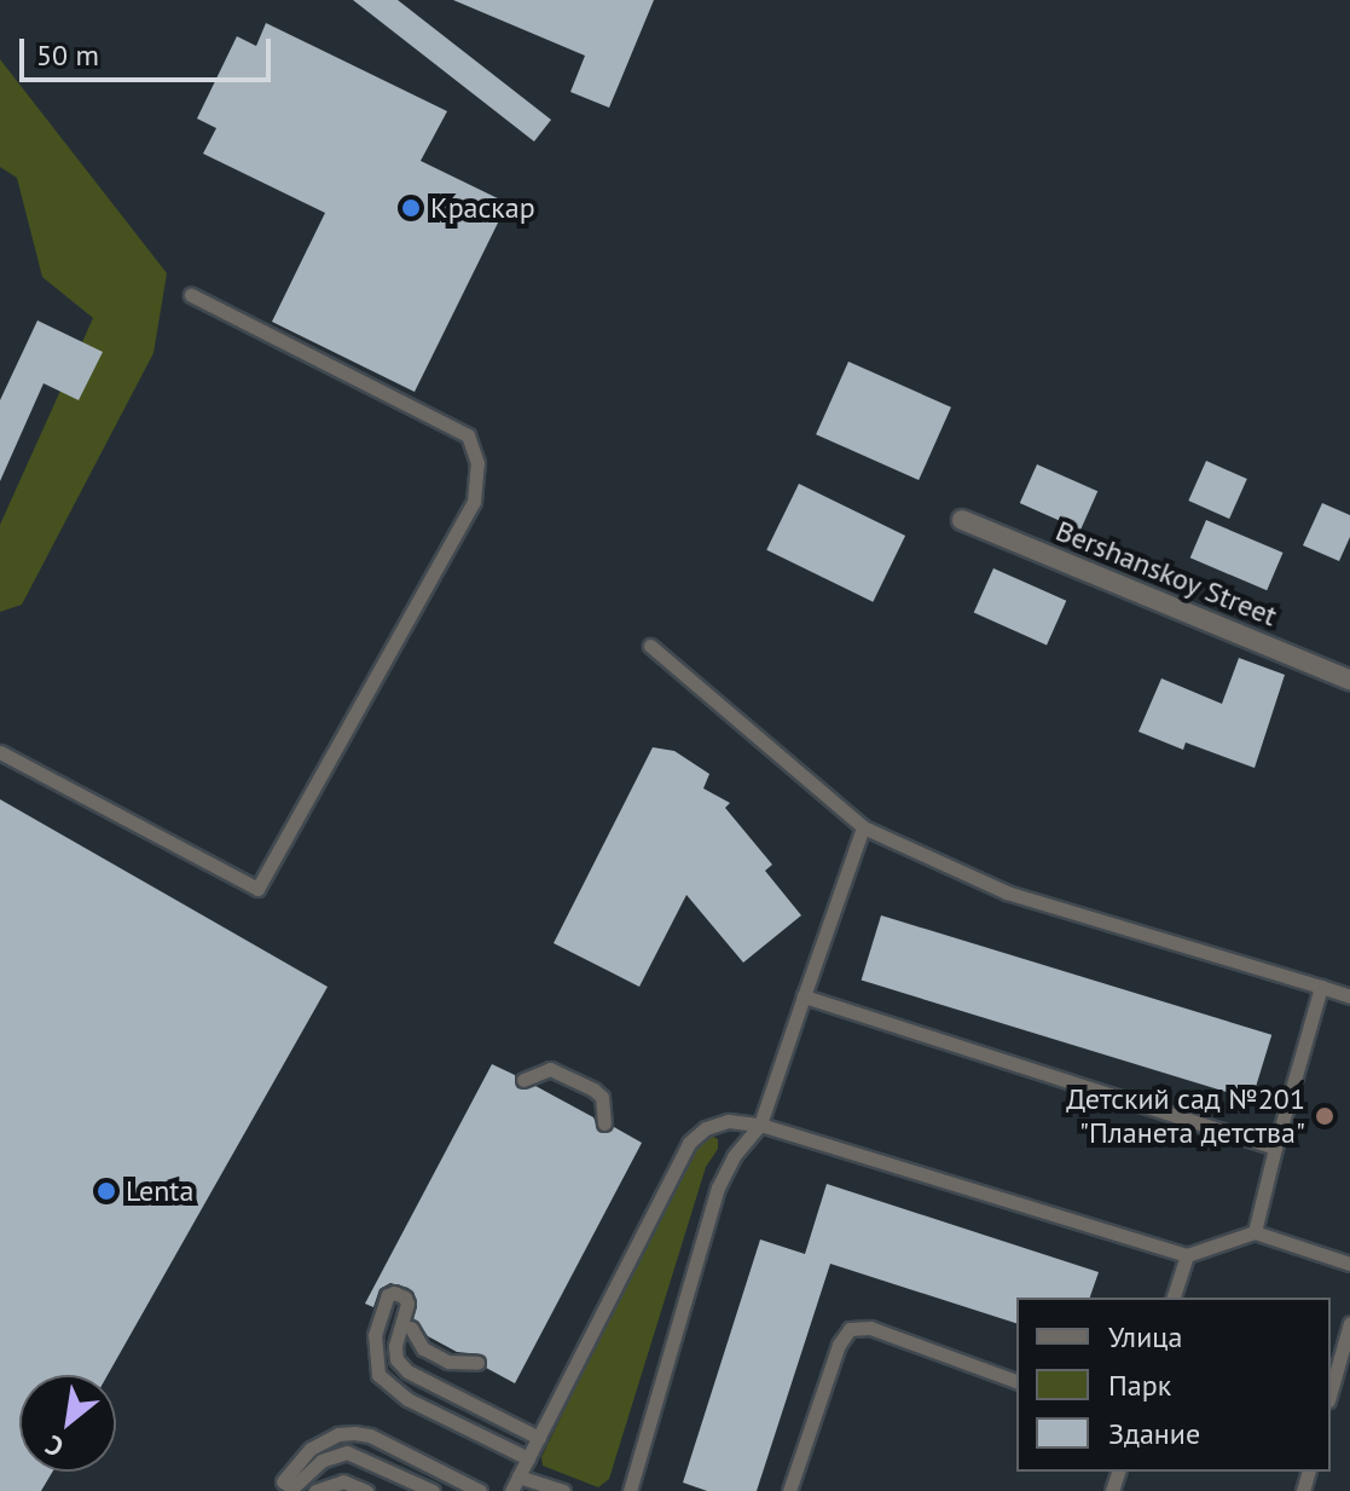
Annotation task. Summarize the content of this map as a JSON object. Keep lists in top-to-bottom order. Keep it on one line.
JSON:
{"streets":{"street":["Bershanskoy Street"]},"places":["Краскар","Детский сад №201 \"Планета детства\"","Lenta"],"legend":["Улица","Парк","Здание"],"scale_bar":"50 m","north":"bottom left"}
